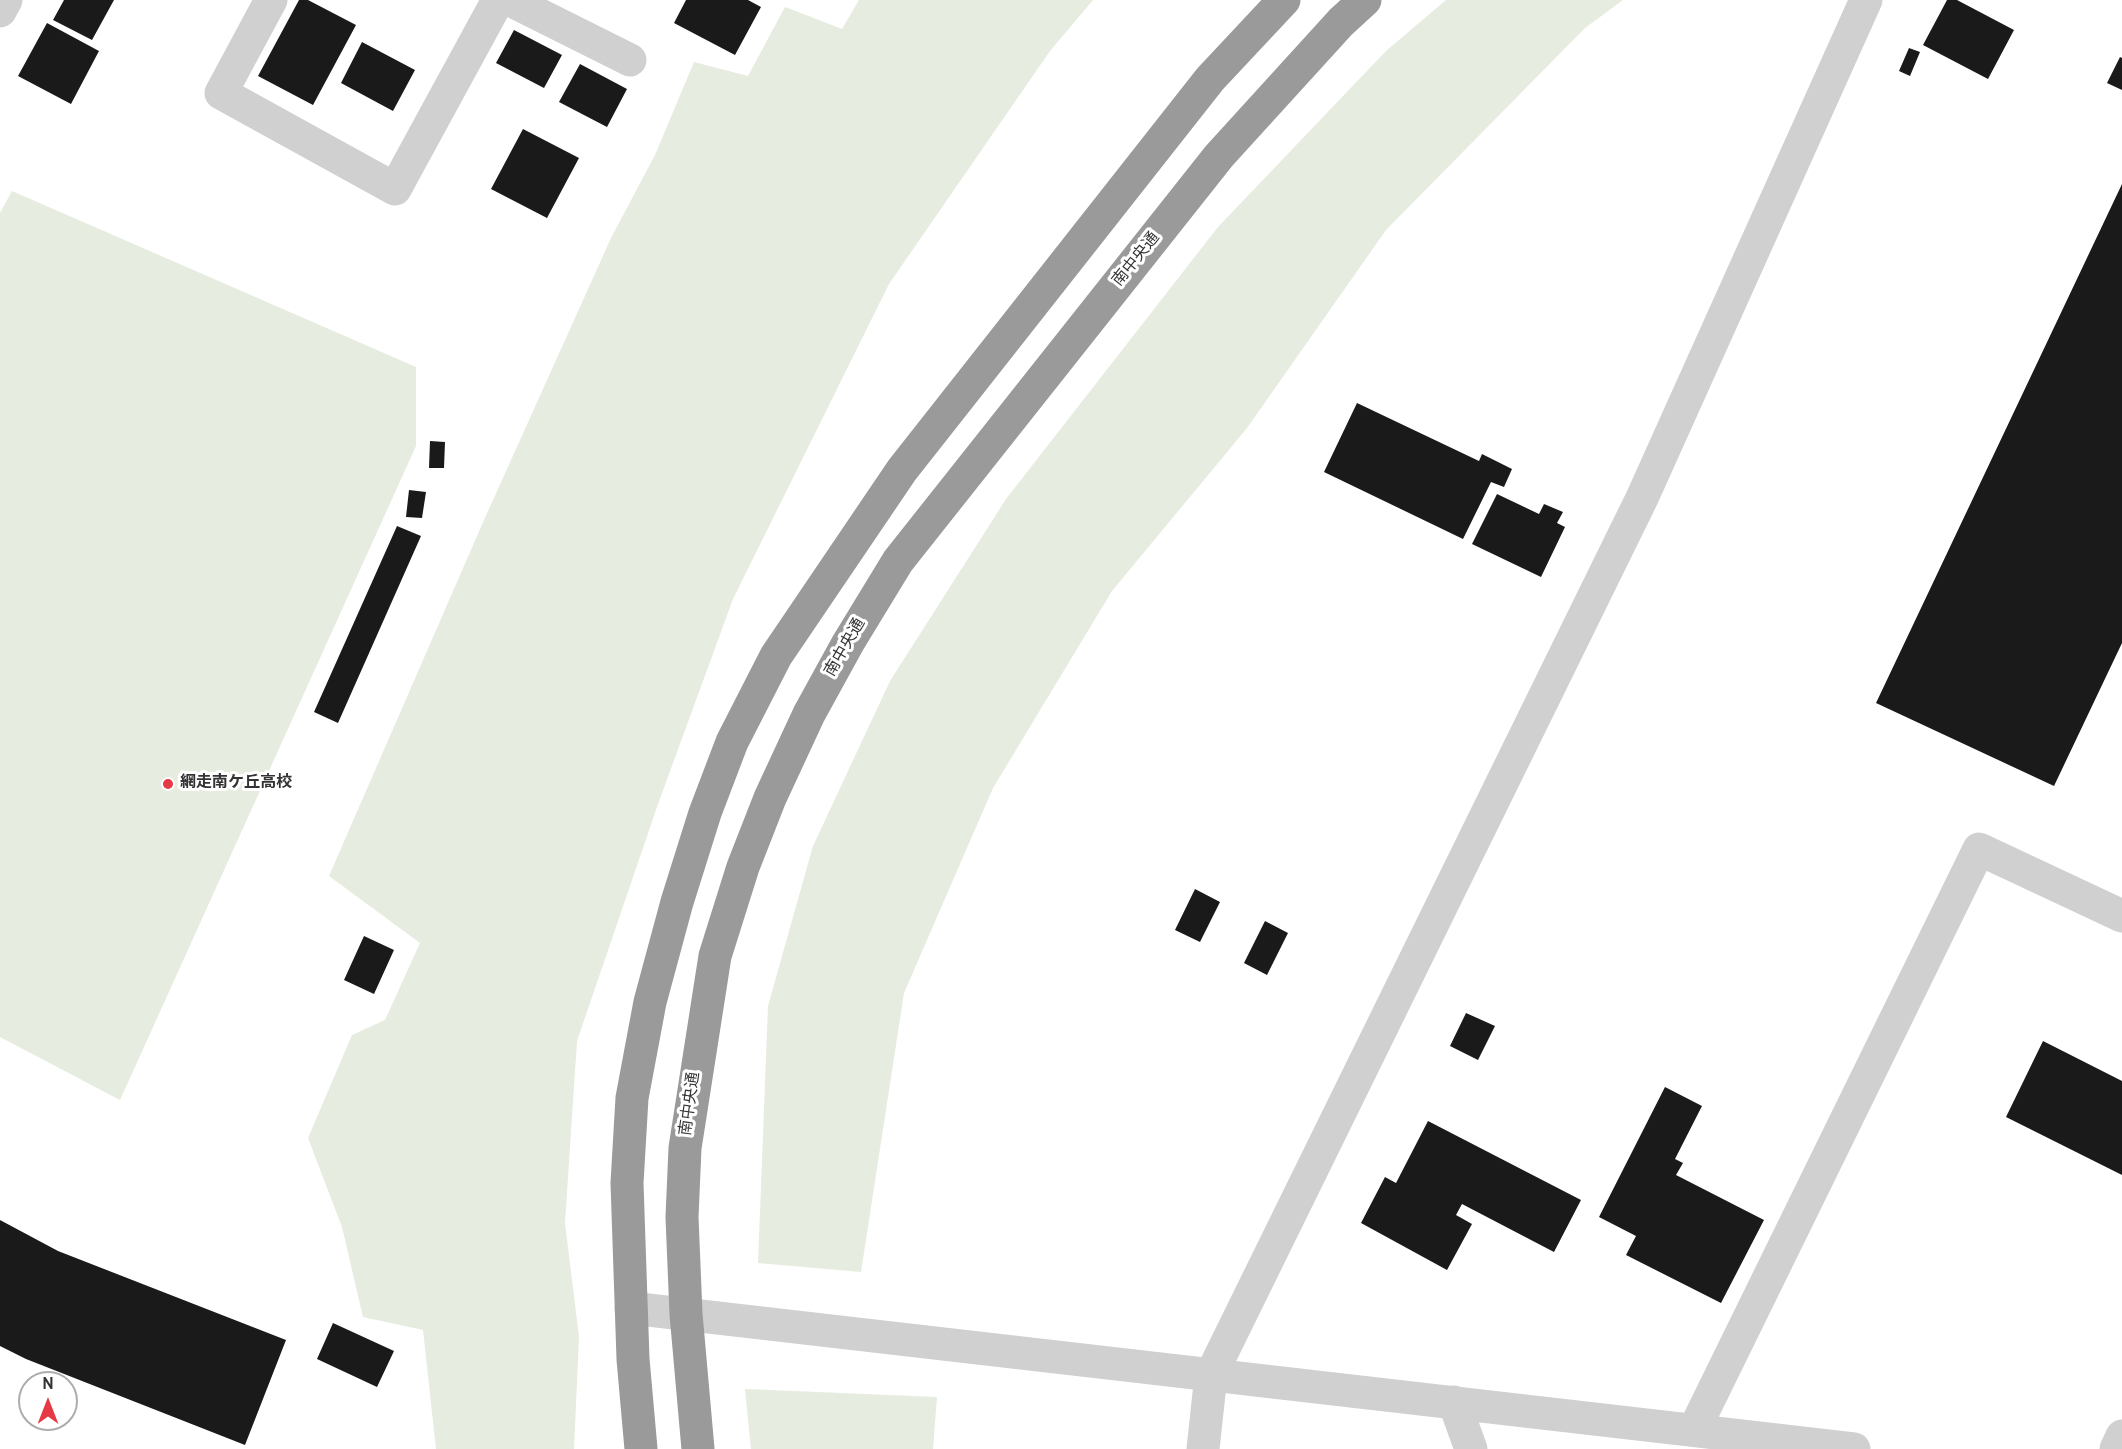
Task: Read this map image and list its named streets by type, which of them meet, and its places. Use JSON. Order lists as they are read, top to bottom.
{
  "streets": {
    "highway": ["南中央通"]
  },
  "places": ["網走南ケ丘高校"],
  "north": "top"
}
